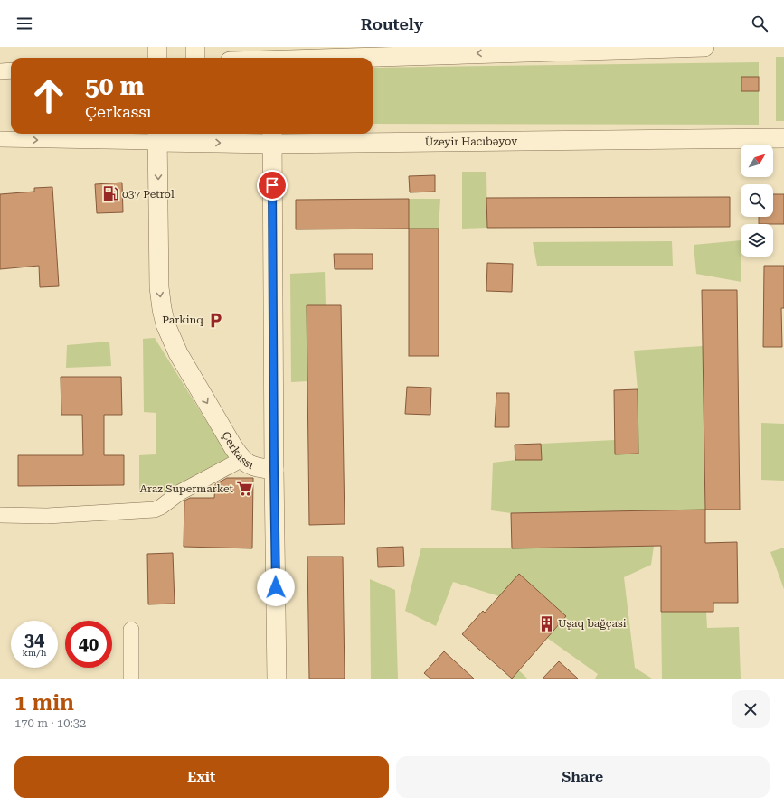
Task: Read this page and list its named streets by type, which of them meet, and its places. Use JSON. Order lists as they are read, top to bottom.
{
  "streets": {
    "street": ["Üzeyir Hacıbəyov", "Çerkassı"]
  },
  "crossings": [
    ["Üzeyir Hacıbəyov", "Çerkassı"]
  ],
  "places": {
    "fuel station": ["037 Petrol"],
    "parking": ["Parkinq"],
    "supermarket": ["Araz Supermarket"],
    "building": ["Uşaq bağçasi"]
  },
  "north": "top right",
  "page": {
    "header": "Routely",
    "turn": ["50 m", "Çerkassı"],
    "speed": "34 km/h",
    "limit": "40",
    "heading": ["1 min", "170 m · 10:32"],
    "buttons": ["Exit", "Share"]
  }
}
